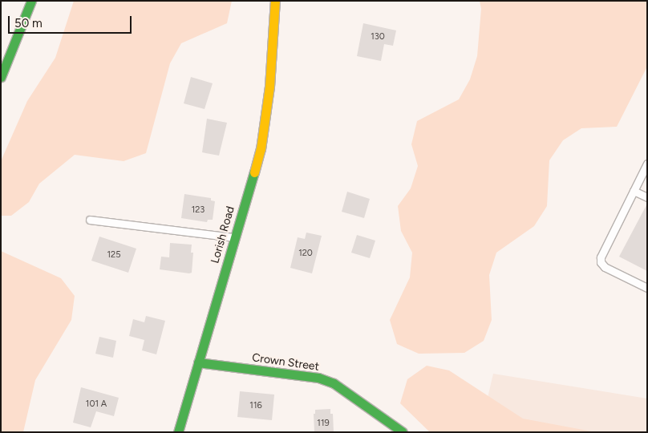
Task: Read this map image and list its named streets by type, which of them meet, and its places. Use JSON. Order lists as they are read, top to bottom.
{
  "streets": {
    "main road": ["Lorish Road", "Crown Street"]
  },
  "crossings": [
    ["Lorish Road", "Crown Street"]
  ],
  "house_numbers": [
    "130",
    "123",
    "120",
    "125",
    "101 A",
    "116",
    "119"
  ],
  "scale_bar": "50 m"
}
